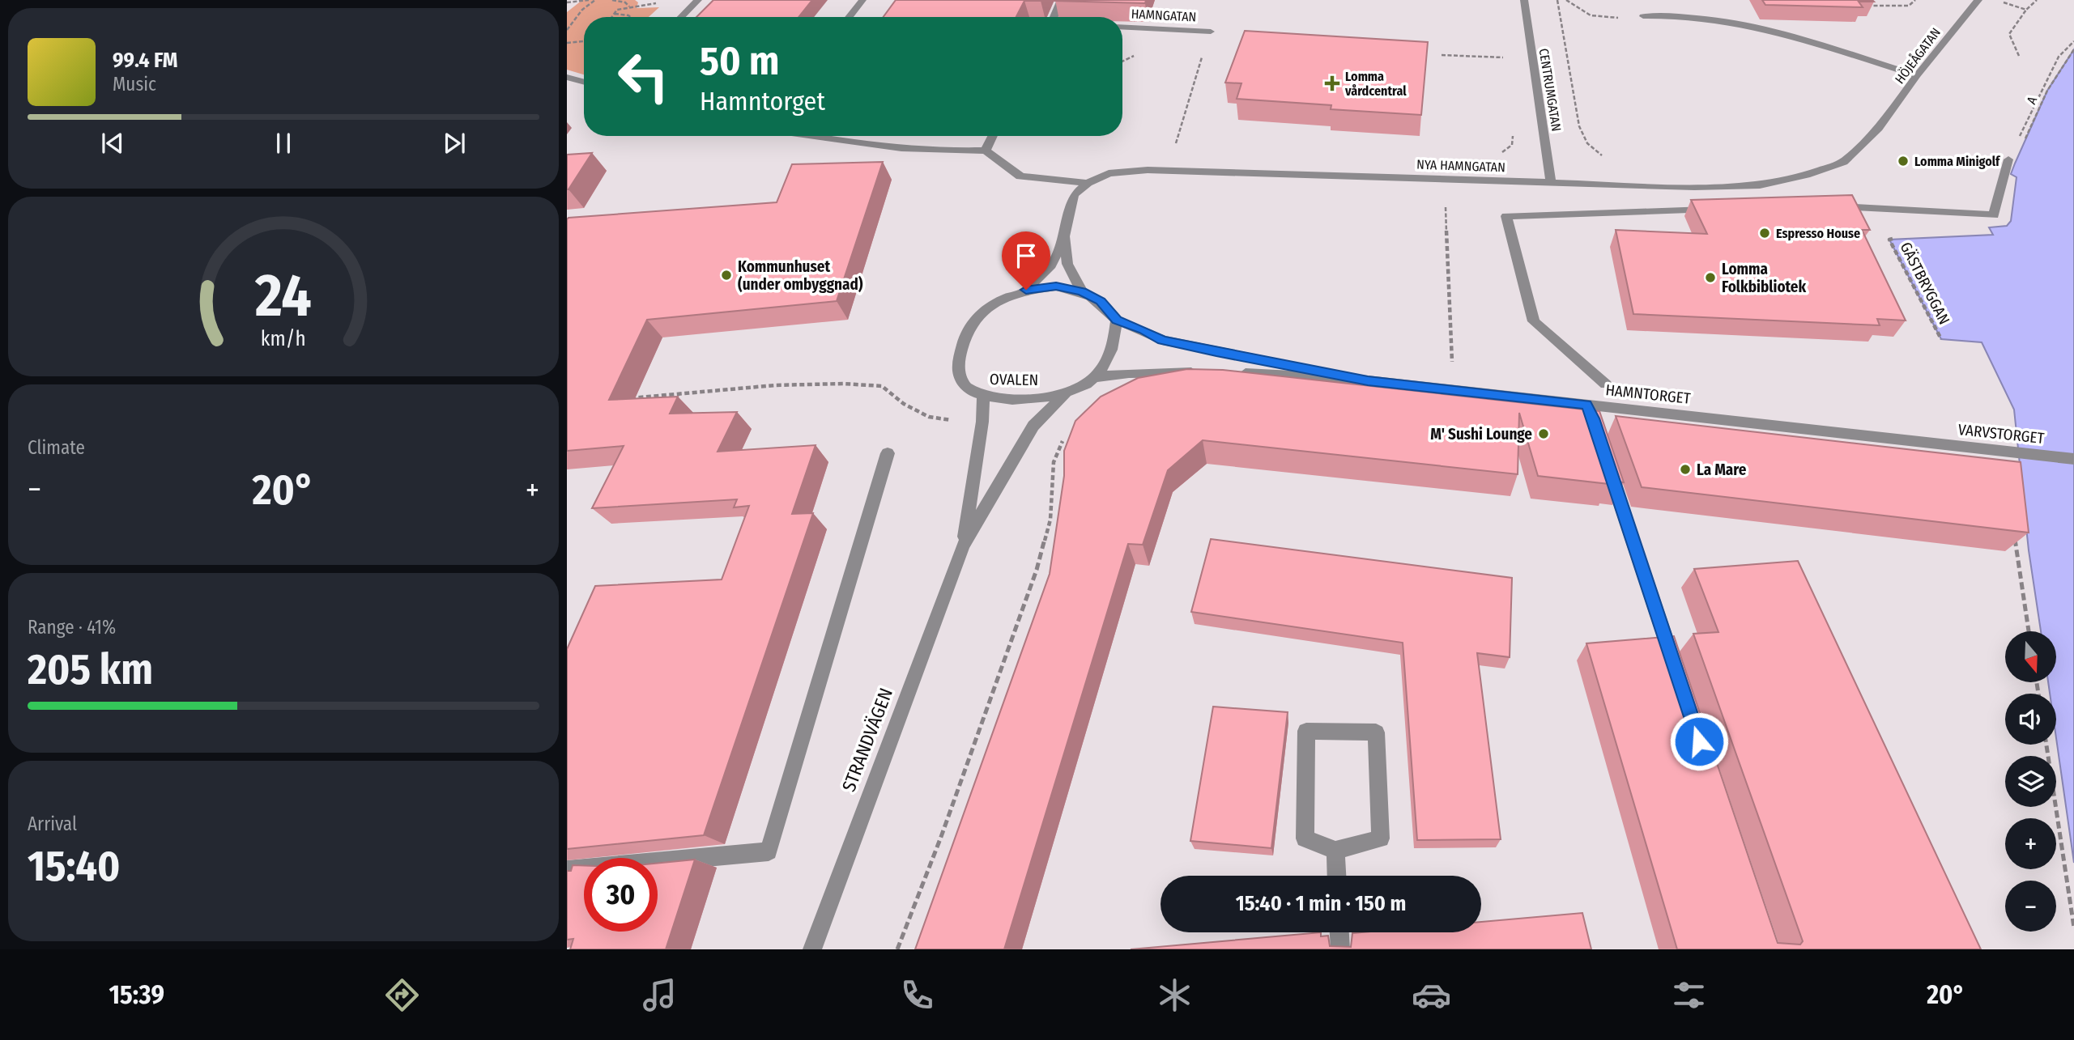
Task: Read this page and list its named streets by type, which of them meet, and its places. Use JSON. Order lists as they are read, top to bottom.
{
  "streets": {
    "street": [
      "HAMNGATAN",
      "HÖJEÅGATAN",
      "CENTRUMGATAN",
      "NYA HAMNGATAN",
      "OVALEN",
      "HAMNTORGET",
      "VARVSTORGET",
      "STRANDVÄGEN"
    ],
    "path": ["A", "GÄSTBRYGGAN"]
  },
  "crossings": [
    ["HÖJEÅGATAN", "NYA HAMNGATAN"],
    ["CENTRUMGATAN", "NYA HAMNGATAN"],
    ["OVALEN", "HAMNTORGET"],
    ["OVALEN", "STRANDVÄGEN"],
    ["HAMNTORGET", "VARVSTORGET"],
    ["HAMNTORGET", "STRANDVÄGEN"]
  ],
  "places": {
    "health": ["Lomma vårdcentral"],
    "other": [
      "Lomma Minigolf",
      "Espresso House",
      "Kommunhuset (under ombyggnad)",
      "Lomma Folkbibliotek",
      "M' Sushi Lounge",
      "La Mare"
    ]
  },
  "north": "bottom",
  "page": {
    "turn": ["50 m", "Hamntorget"],
    "song": ["99.4 FM", "Music"],
    "tile": [
      "Climate",
      ["Range · 41%", "205 km"],
      ["Arrival", "15:40"]
    ],
    "heat": ["−", "20°", "+"],
    "map_buttons": ["+", "−"],
    "limit": "30",
    "trip": "15:40 · 1 min · 150 m",
    "tabs": ["15:39", "20°"],
    "gauge": ["24", "km/h"]
  }
}
